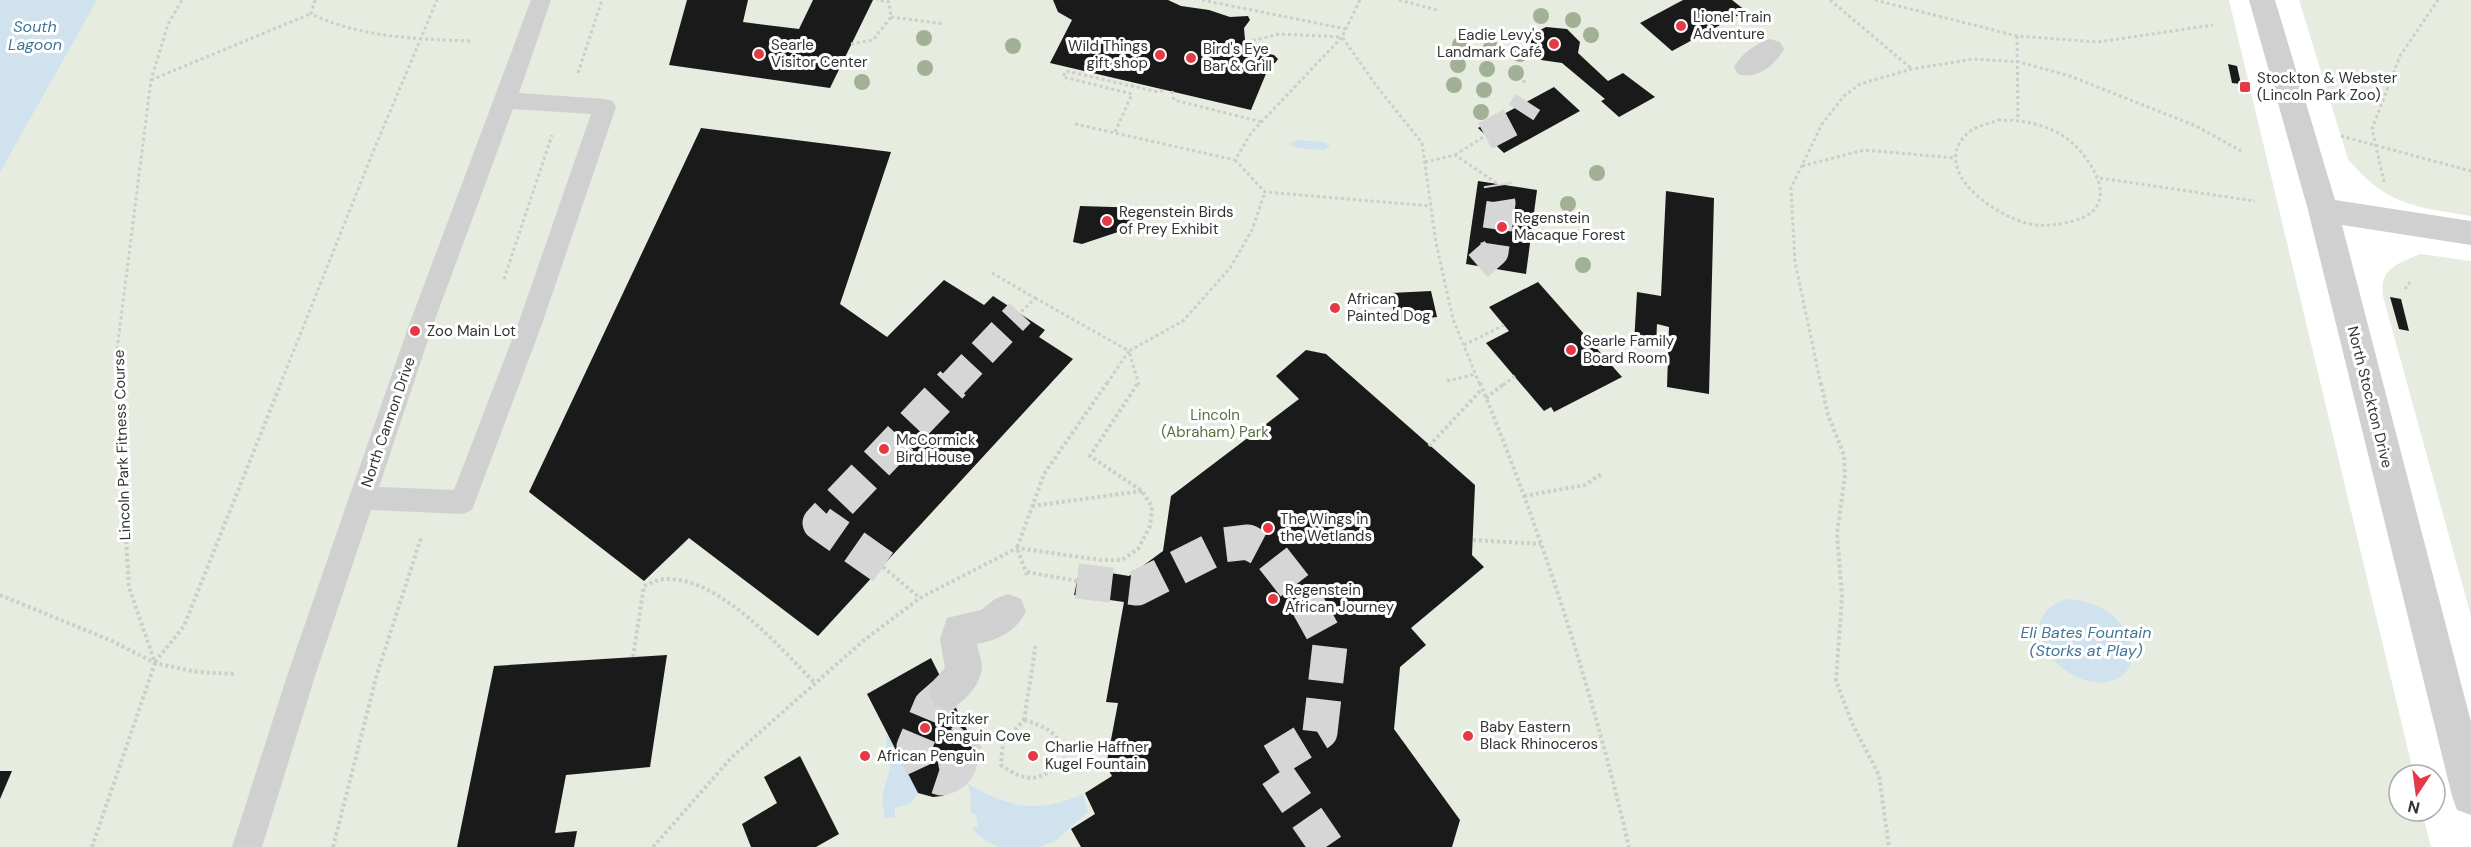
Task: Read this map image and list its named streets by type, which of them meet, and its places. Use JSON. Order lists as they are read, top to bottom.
{
  "streets": {
    "street": ["North Stockton Drive"],
    "lane": ["North Cannon Drive"],
    "path": ["Lincoln Park Fitness Course"]
  },
  "water": ["South Lagoon", "Eli Bates Fountain (Storks at Play)"],
  "parks": ["Lincoln (Abraham) Park"],
  "places": {
    "other": [
      "Lionel Train Adventure",
      "Eadie Levy's Landmark Café",
      "Searle Visitor Center",
      "Wild Things gift shop",
      "Bird's Eye Bar & Grill",
      "Regenstein Birds of Prey Exhibit",
      "Regenstein Macaque Forest",
      "African Painted Dog",
      "Zoo Main Lot",
      "Searle Family Board Room",
      "McCormick Bird House",
      "The Wings in the Wetlands",
      "Regenstein African Journey",
      "Pritzker Penguin Cove",
      "Baby Eastern Black Rhinoceros",
      "African Penguin",
      "Charlie Haffner Kugel Fountain"
    ],
    "transit": ["Stockton & Webster (Lincoln Park Zoo)"]
  },
  "north": "bottom"
}
